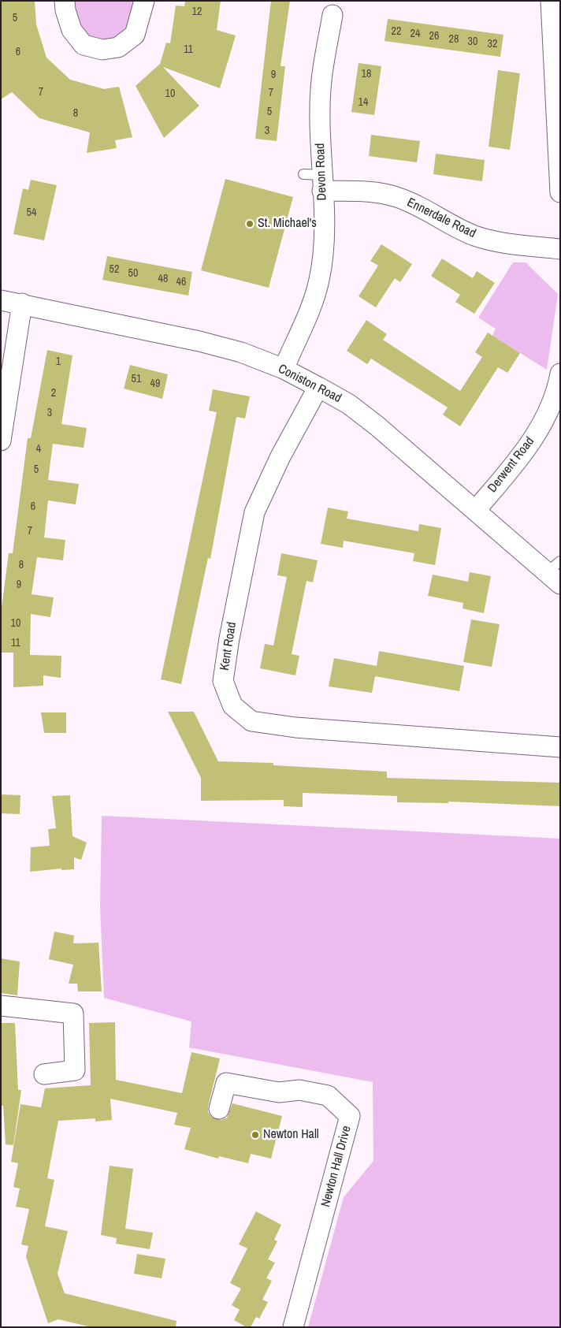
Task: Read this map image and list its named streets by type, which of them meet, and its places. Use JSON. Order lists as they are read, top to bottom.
{
  "streets": {
    "street": [
      "Devon Road",
      "Ennerdale Road",
      "Coniston Road",
      "Derwent Road",
      "Kent Road",
      "Newton Hall Drive"
    ]
  },
  "crossings": [
    ["Devon Road", "Ennerdale Road"],
    ["Devon Road", "Coniston Road"],
    ["Coniston Road", "Derwent Road"],
    ["Coniston Road", "Kent Road"]
  ],
  "places": ["St. Michael's", "Newton Hall"],
  "house_numbers": [
    "12",
    "5",
    "22",
    "24",
    "26",
    "28",
    "30",
    "32",
    "11",
    "6",
    "18",
    "9",
    "7",
    "7",
    "10",
    "14",
    "5",
    "8",
    "3",
    "54",
    "52",
    "50",
    "48",
    "46",
    "1",
    "51",
    "49",
    "2",
    "3",
    "4",
    "5",
    "6",
    "7",
    "8",
    "9",
    "10",
    "11"
  ]
}
